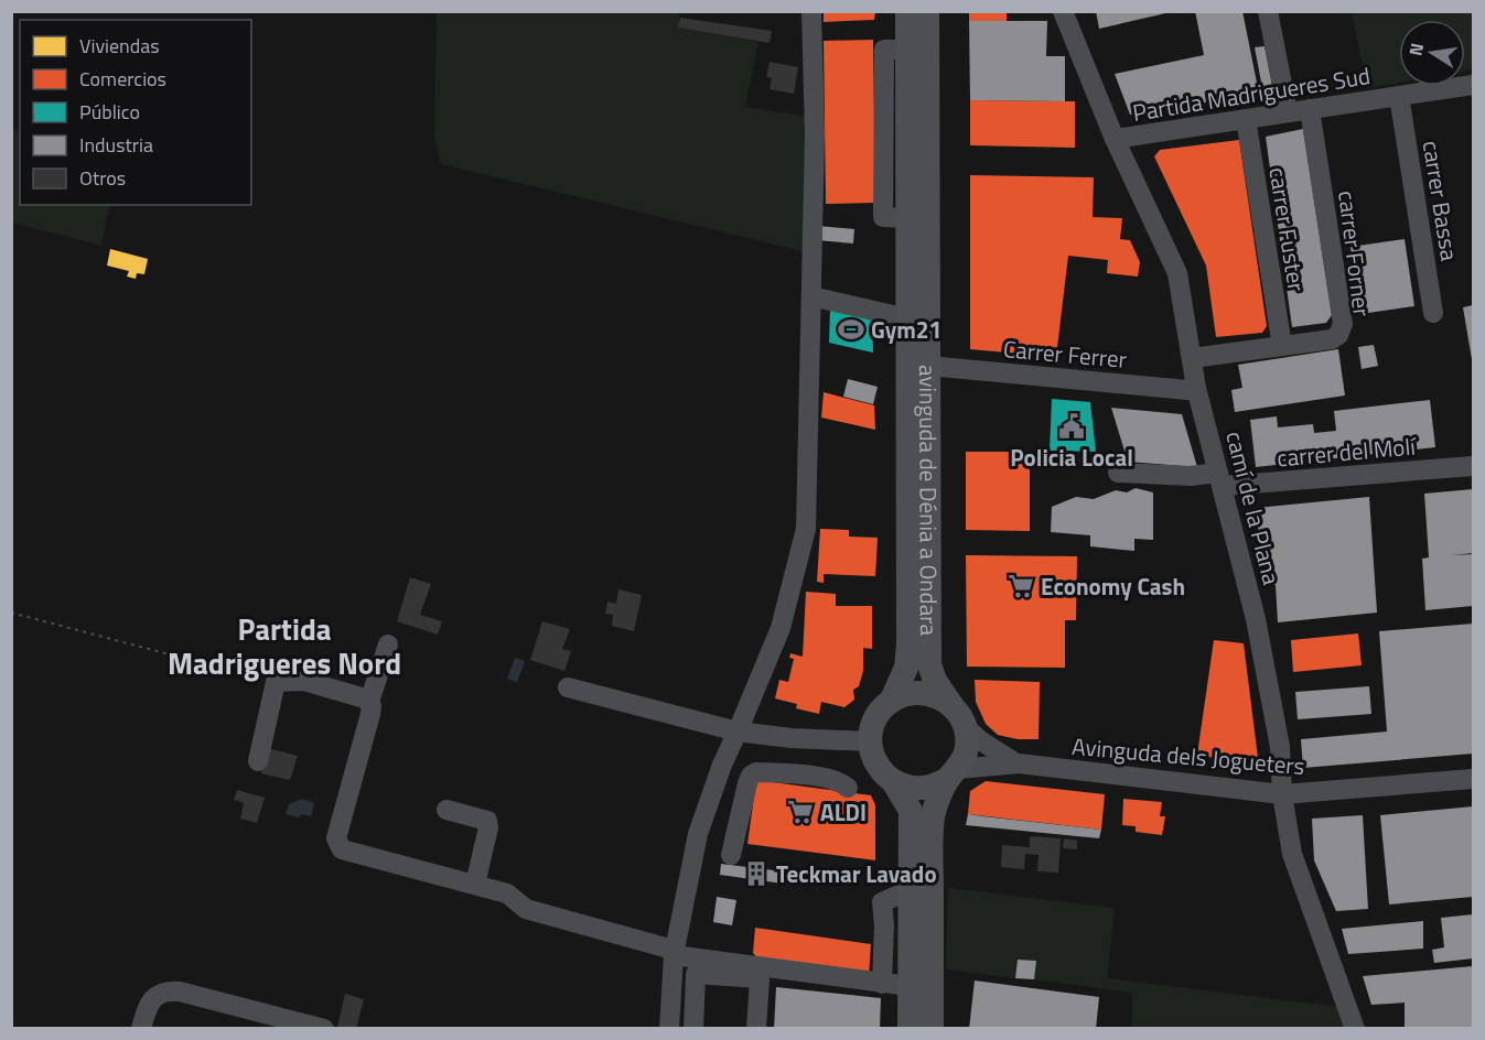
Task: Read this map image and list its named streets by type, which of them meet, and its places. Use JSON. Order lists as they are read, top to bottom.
{
  "streets": {
    "main road": ["avinguda de Dénia a Ondara"],
    "street": [
      "Partida Madrigueres Sud",
      "carrer Bassa",
      "carrer Fuster",
      "carrer Forner",
      "Carrer Ferrer",
      "carrer del Molí",
      "camí de la Plana",
      "Avinguda dels Jogueters"
    ]
  },
  "crossings": [
    ["Partida Madrigueres Sud", "carrer Bassa"],
    ["Partida Madrigueres Sud", "carrer Fuster"],
    ["Partida Madrigueres Sud", "carrer Forner"],
    ["Partida Madrigueres Sud", "camí de la Plana"],
    ["carrer Fuster", "carrer Forner"],
    ["carrer Forner", "camí de la Plana"],
    ["Carrer Ferrer", "avinguda de Dénia a Ondara"],
    ["Carrer Ferrer", "camí de la Plana"],
    ["carrer del Molí", "camí de la Plana"],
    ["avinguda de Dénia a Ondara", "Avinguda dels Jogueters"],
    ["camí de la Plana", "Avinguda dels Jogueters"]
  ],
  "districts": ["Partida Madrigueres Nord"],
  "places": {
    "sports": ["Gym21"],
    "public building": ["Policia Local"],
    "supermarket": ["Economy Cash", "ALDI"],
    "building": ["Teckmar Lavado"]
  },
  "legend": [
    "Viviendas",
    "Comercios",
    "Público",
    "Industria",
    "Otros"
  ],
  "north": "left"
}
